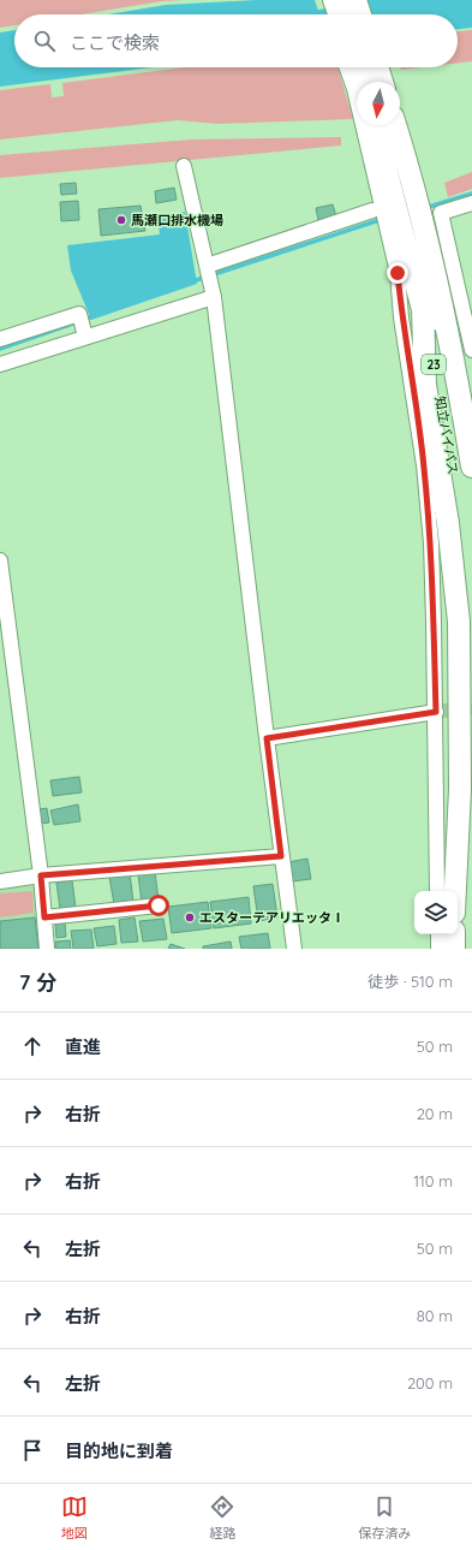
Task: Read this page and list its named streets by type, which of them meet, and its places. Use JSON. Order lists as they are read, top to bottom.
{
  "streets": {
    "highway": ["23", "知立バイパス"]
  },
  "places": ["馬瀬口排水機場", "エスターテアリエッタⅠ"],
  "north": "bottom",
  "page": {
    "search": "ここで検索",
    "heading": ["7 分", "徒歩 · 510 m"],
    "list": [
      ["直進", "50 m"],
      ["右折", "20 m"],
      ["右折", "110 m"],
      ["左折", "50 m"],
      ["右折", "80 m"],
      ["左折", "200 m"],
      "目的地に到着"
    ],
    "nav": ["地図", "経路", "保存済み"]
  }
}
